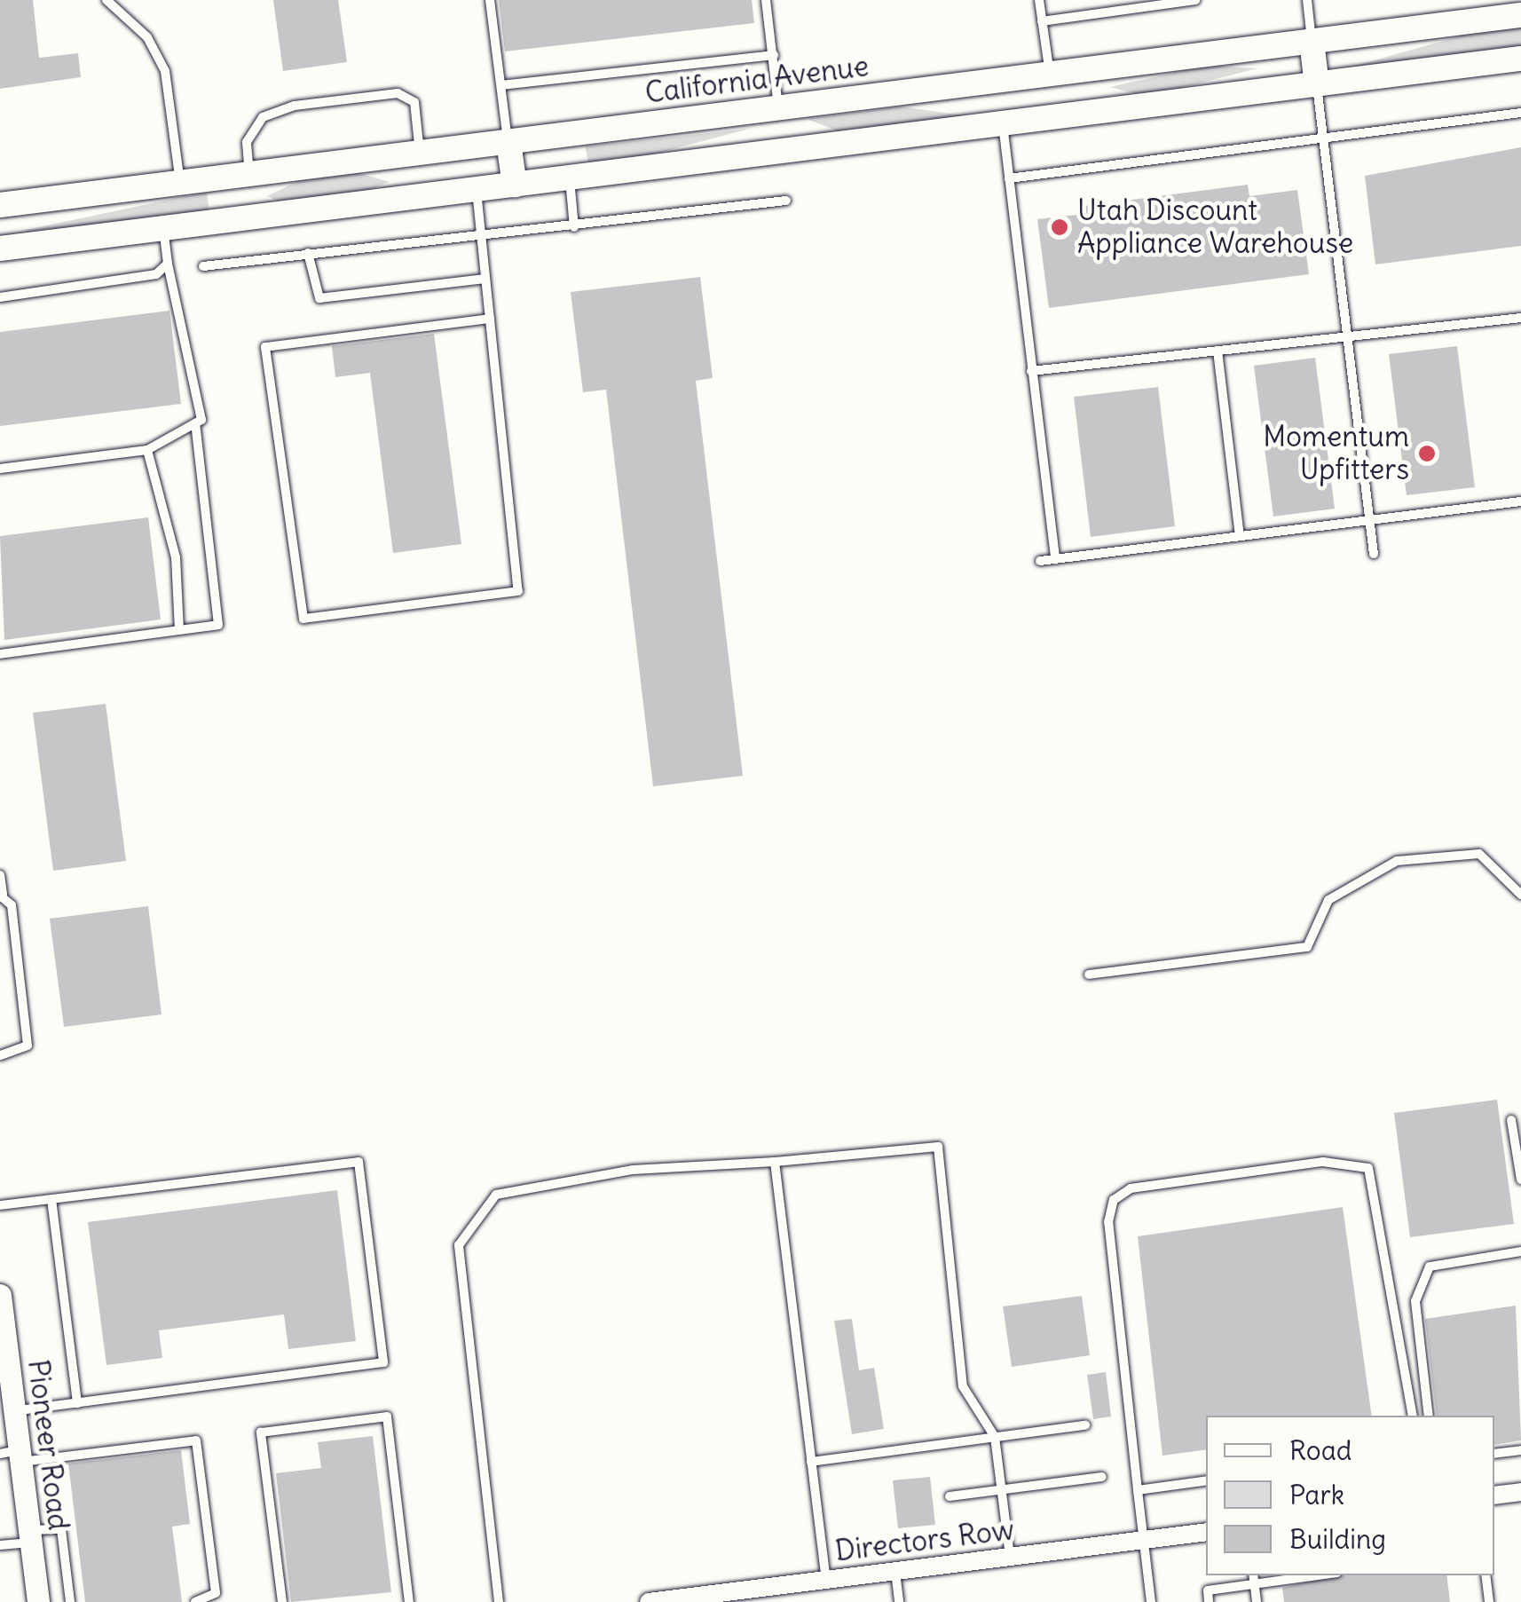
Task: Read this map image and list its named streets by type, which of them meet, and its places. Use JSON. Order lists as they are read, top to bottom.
{
  "streets": {
    "main road": ["California Avenue"],
    "street": ["Pioneer Road", "Directors Row"]
  },
  "places": ["Utah Discount Appliance Warehouse", "Momentum Upfitters"],
  "legend": ["Road", "Park", "Building"]
}
